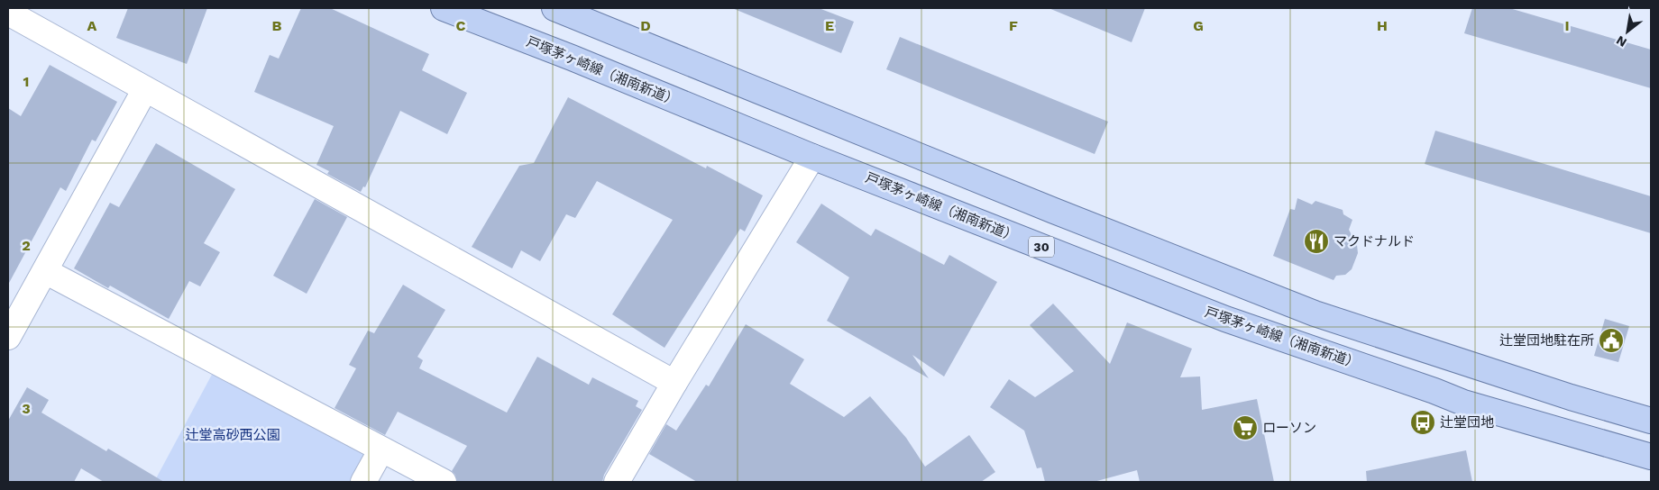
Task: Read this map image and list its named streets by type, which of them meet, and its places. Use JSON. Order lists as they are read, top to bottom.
{
  "streets": {
    "main road": ["戸塚茅ヶ崎線（湘南新道）", "30"]
  },
  "parks": ["辻堂高砂西公園"],
  "places": {
    "restaurant": ["マクドナルド"],
    "public building": ["辻堂団地駐在所"],
    "bus stop": ["辻堂団地"],
    "supermarket": ["ローソン"]
  },
  "north": "bottom left",
  "grid": {
    "columns": [
      "A",
      "B",
      "C",
      "D",
      "E",
      "F",
      "G",
      "H",
      "I"
    ],
    "rows": ["1", "2", "3"]
  }
}
